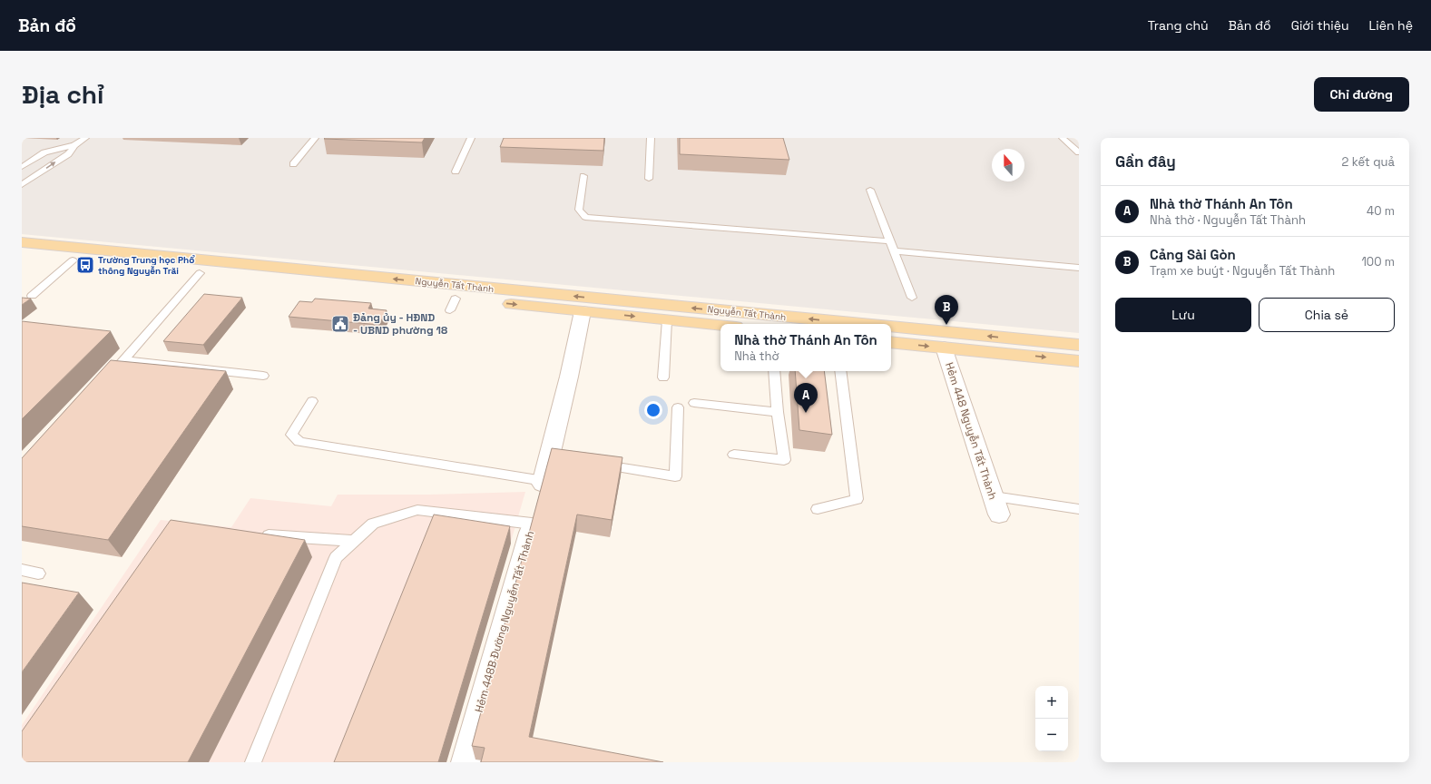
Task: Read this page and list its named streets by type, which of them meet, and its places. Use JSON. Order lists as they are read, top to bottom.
{
  "streets": {
    "main road": ["Nguyễn Tất Thành"],
    "street": ["Hẻm 448 Nguyễn Tất Thành", "Hẻm 448B Đường Nguyễn Tất Thành"]
  },
  "crossings": [
    ["Nguyễn Tất Thành", "Hẻm 448B Đường Nguyễn Tất Thành"]
  ],
  "places": {
    "bus stop": ["Trường Trung học Phổ thông Nguyễn Trãi"],
    "public building": ["Đảng ủy - HĐND - UBND phường 18"]
  },
  "north": "top",
  "page": {
    "header": "Bản đồ",
    "nav": [
      "Trang chủ",
      "Bản đồ",
      "Giới thiệu",
      "Liên hệ"
    ],
    "buttons": [
      "Chỉ đường",
      ["Lưu", "Chia sẻ"]
    ],
    "title": "Địa chỉ",
    "heading": ["Gần đây", "2 kết quả"],
    "list": [
      {
        "mark": "A",
        "name": "Nhà thờ Thánh An Tôn",
        "note": "Nhà thờ · Nguyễn Tất Thành",
        "value": "40 m"
      },
      {
        "mark": "B",
        "name": "Cảng Sài Gòn",
        "note": "Trạm xe buýt · Nguyễn Tất Thành",
        "value": "100 m"
      }
    ],
    "pins": ["B", "A"],
    "popup": ["Nhà thờ Thánh An Tôn", "Nhà thờ"],
    "map_buttons": ["+", "−"]
  }
}
